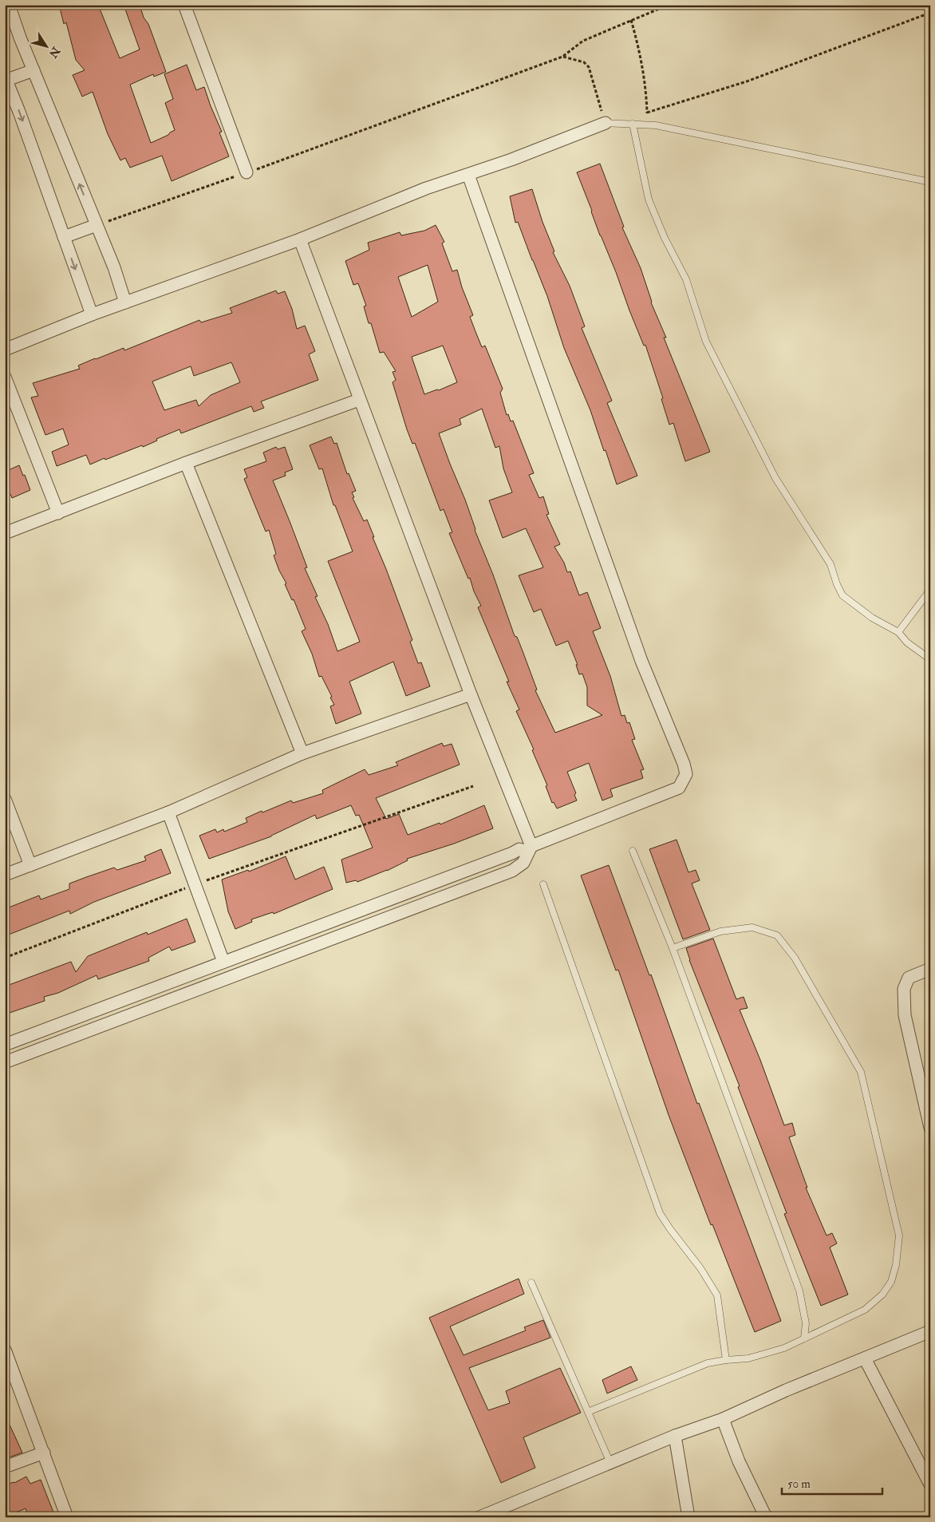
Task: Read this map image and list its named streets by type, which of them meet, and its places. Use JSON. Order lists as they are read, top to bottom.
{
  "scale_bar": "50 m",
  "north": "bottom right"
}
